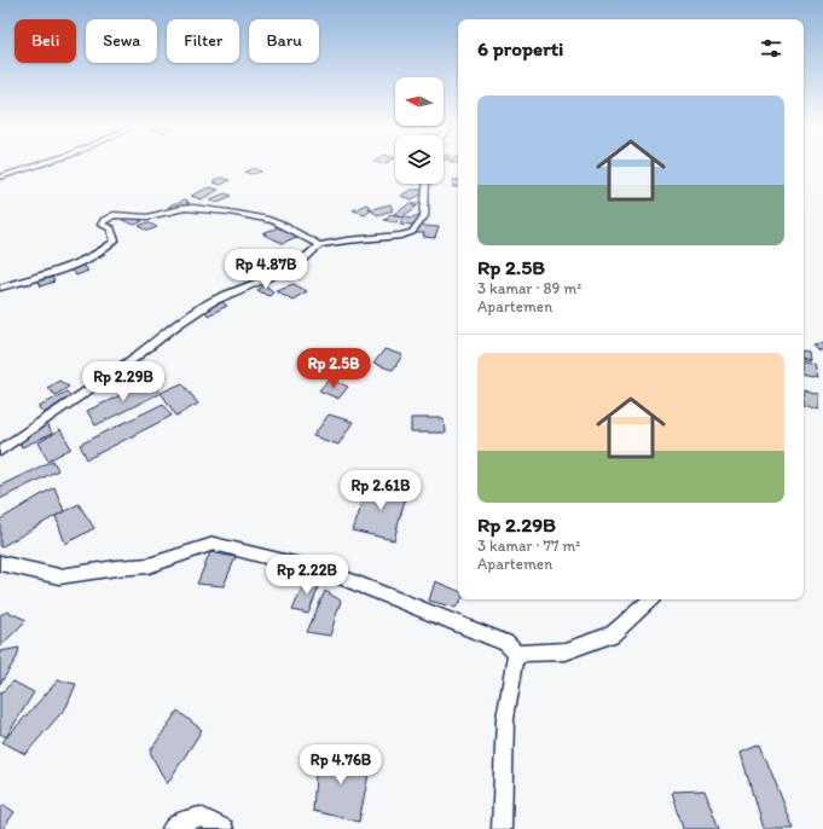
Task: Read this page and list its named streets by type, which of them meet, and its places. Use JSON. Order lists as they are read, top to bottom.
{
  "north": "left",
  "page": {
    "chip": [
      "Beli",
      "Sewa",
      "Filter",
      "Baru"
    ],
    "heading": "6 properti",
    "list": [
      {
        "name": "Rp 2.5B",
        "note": "3 kamar · 89 m² · Apartemen"
      },
      {
        "name": "Rp 2.29B",
        "note": "3 kamar · 77 m² · Apartemen"
      }
    ],
    "price": [
      "Rp 4.87B",
      "Rp 2.5B",
      "Rp 2.29B",
      "Rp 2.61B",
      "Rp 2.22B",
      "Rp 4.76B"
    ]
  }
}
